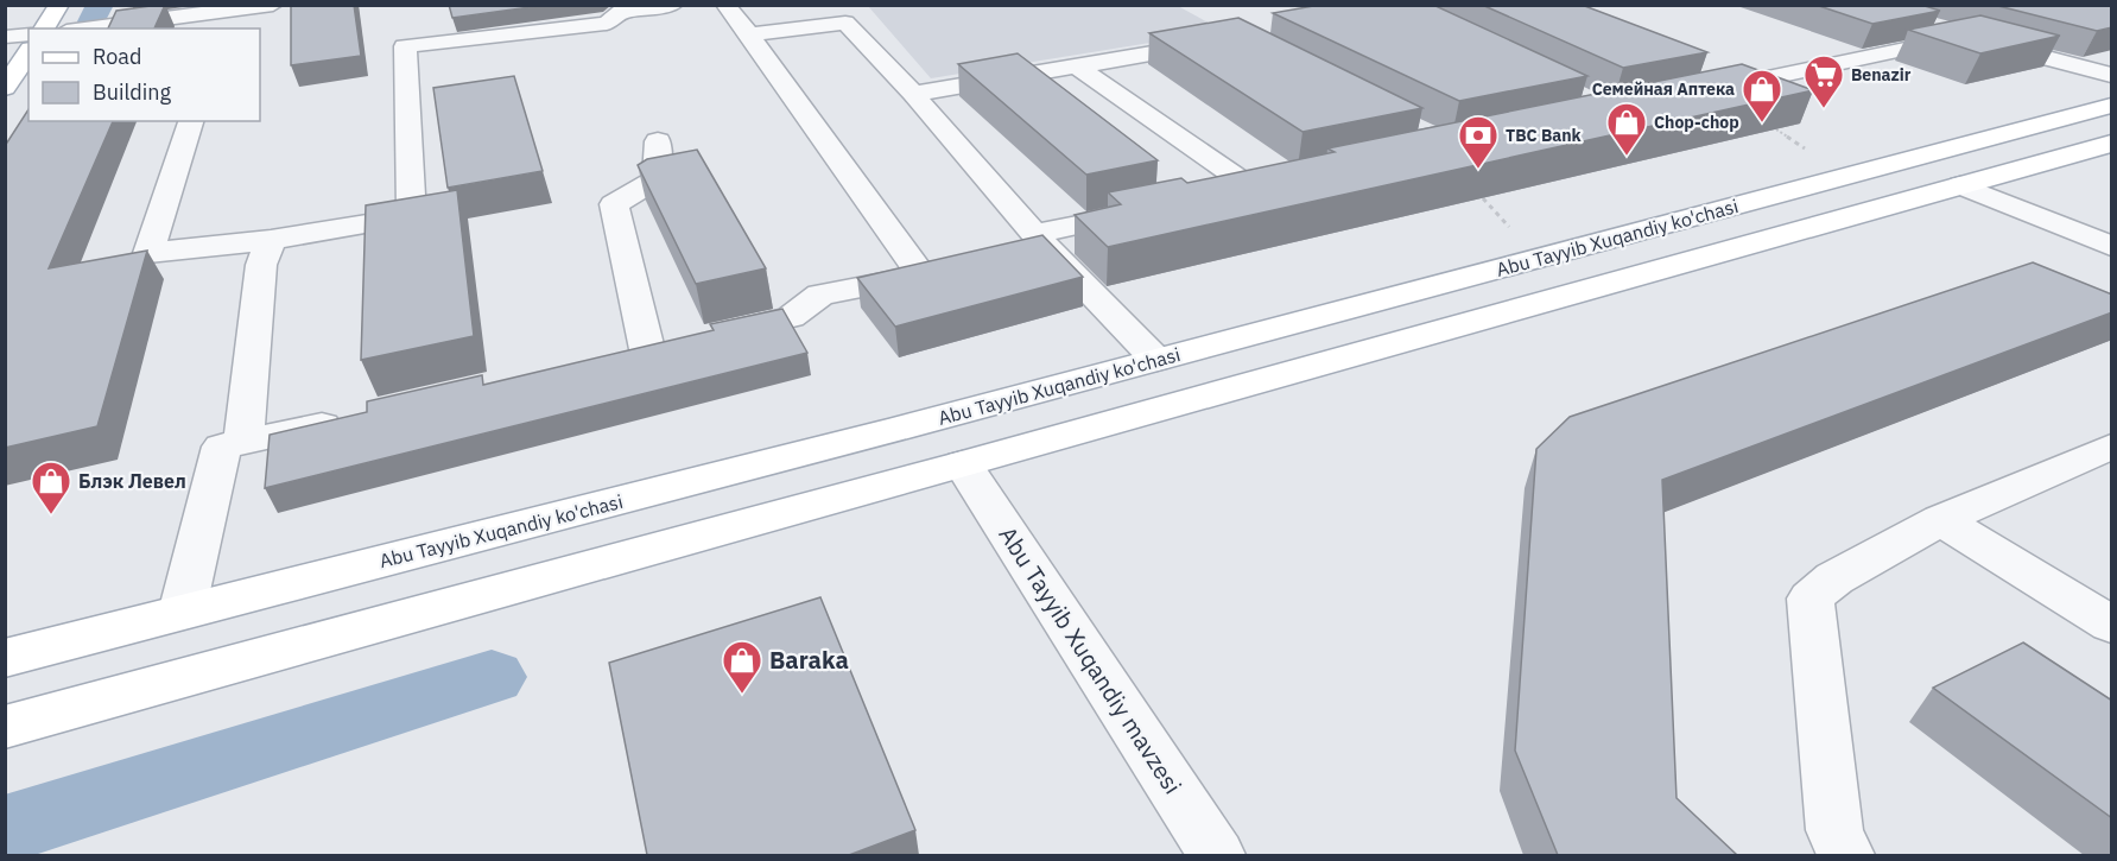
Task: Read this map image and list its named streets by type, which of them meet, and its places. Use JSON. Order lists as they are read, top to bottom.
{
  "streets": {
    "main road": ["Abu Tayyib Xuqandiy ko'chasi"],
    "street": ["Abu Tayyib Xuqandiy mavzesi"]
  },
  "places": {
    "supermarket": ["Benazir"],
    "shop": [
      "Семейная Аптека",
      "Chop-chop",
      "Блэк Левел",
      "Baraka"
    ],
    "bank": ["TBC Bank"]
  },
  "legend": ["Road", "Building"]
}
